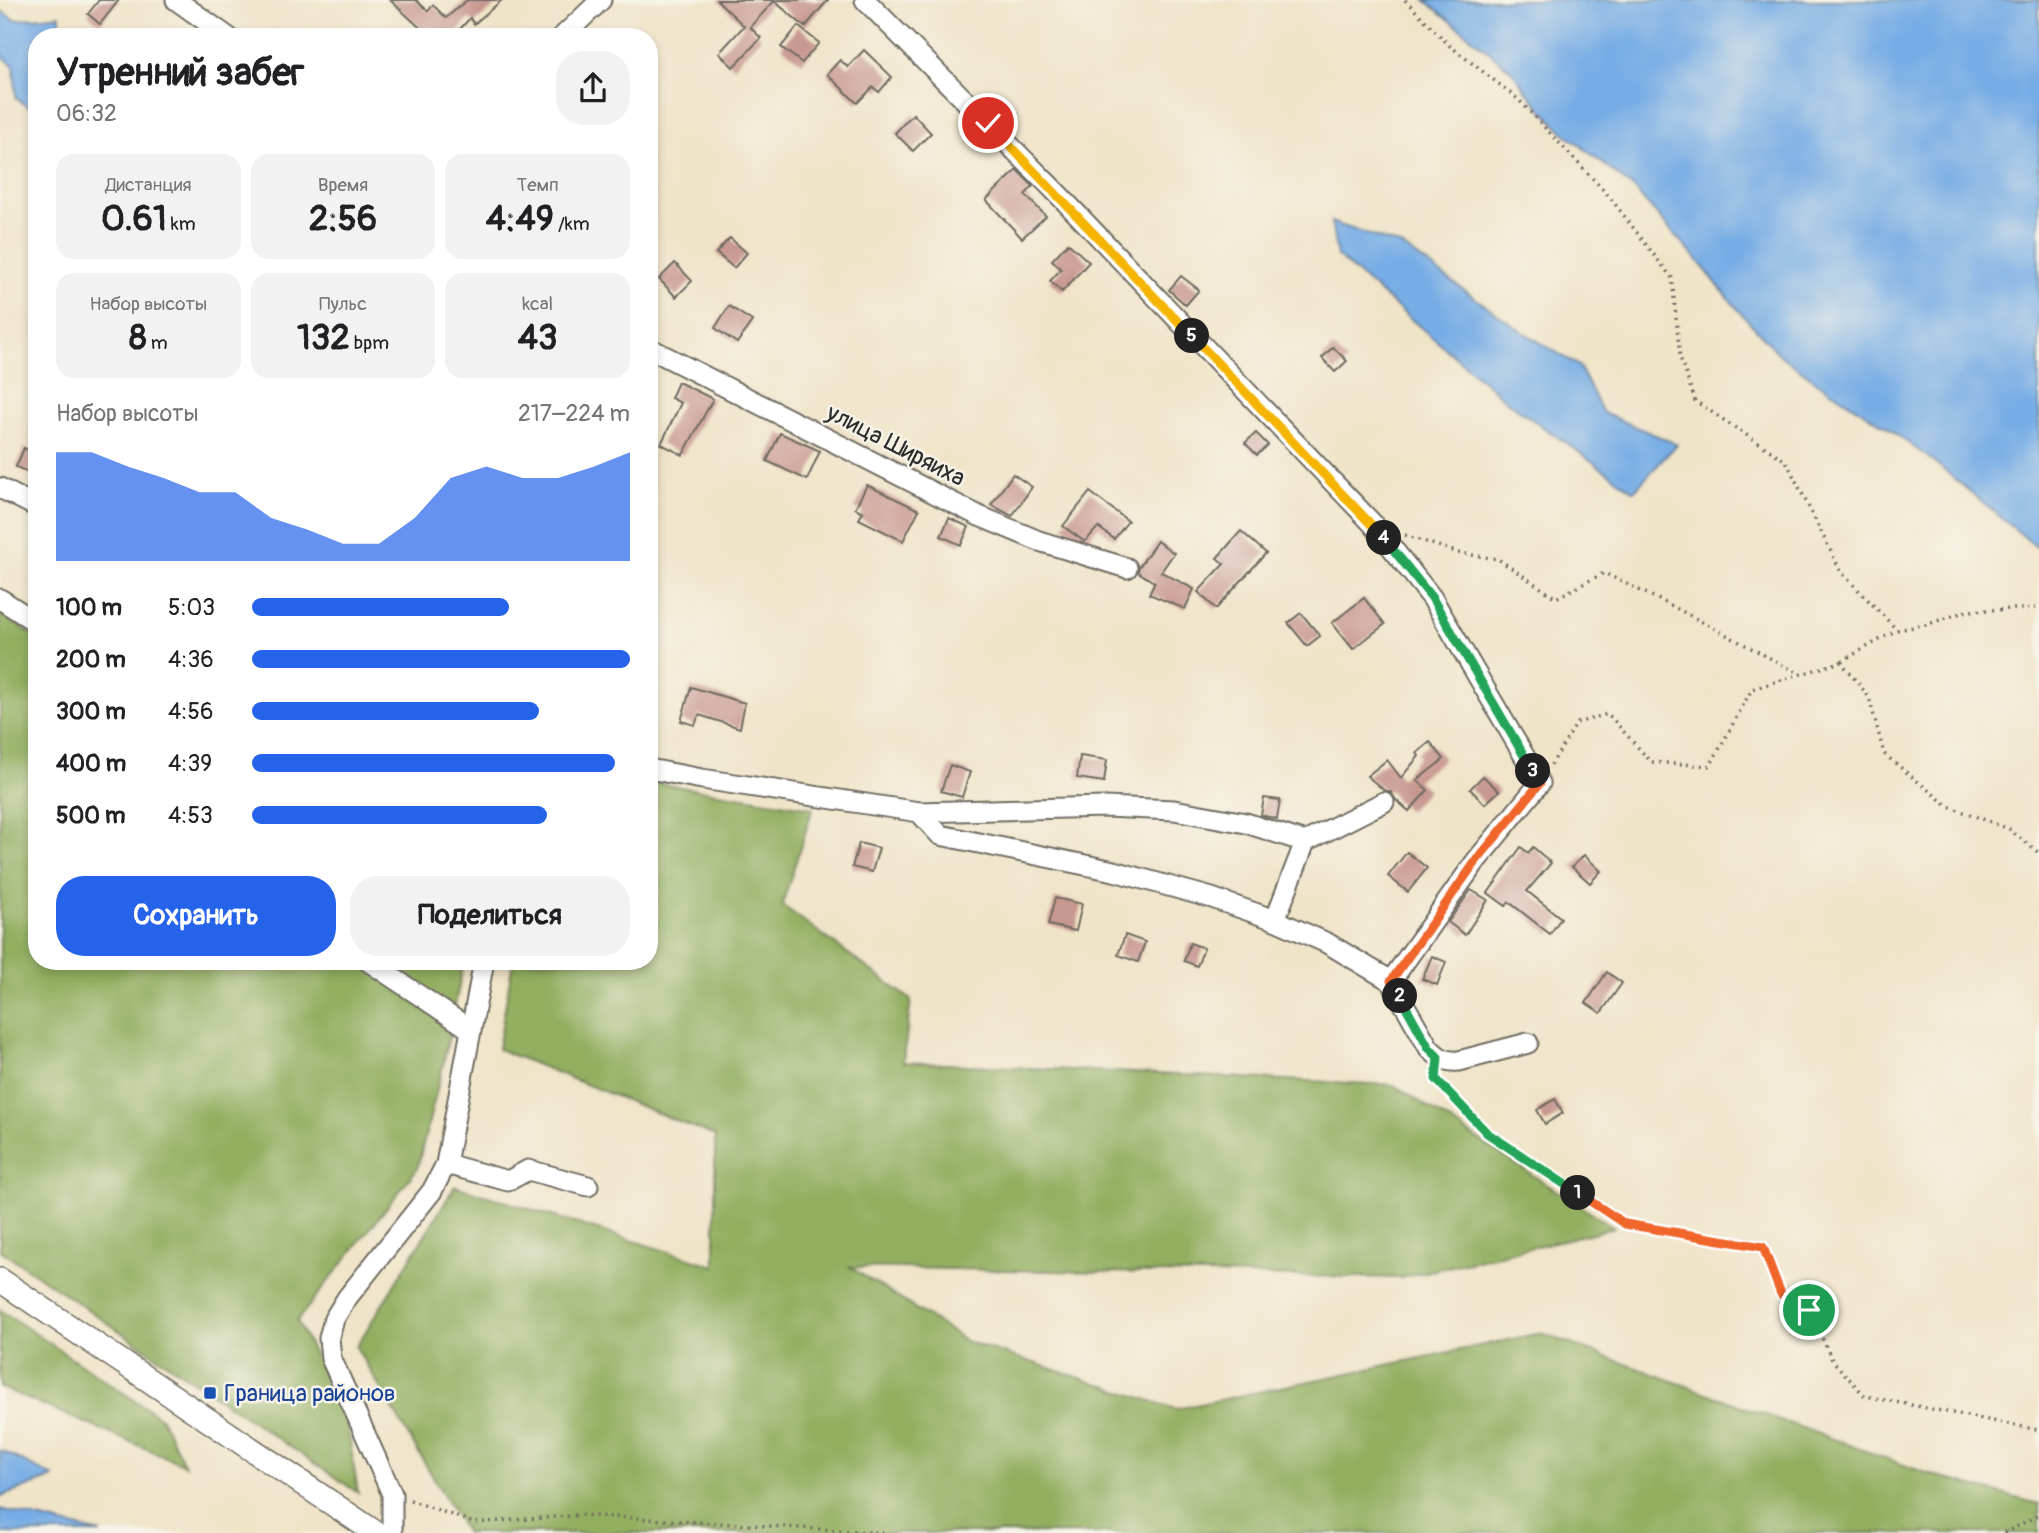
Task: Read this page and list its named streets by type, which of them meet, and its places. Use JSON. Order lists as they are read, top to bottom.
{
  "streets": {
    "street": ["улица Ширяиха"]
  },
  "places": {
    "transit": ["Граница районов"]
  },
  "page": {
    "heading": ["Утренний забег", "06:32"],
    "stats": [
      ["Дистанция", "0.61 km"],
      ["Время", "2:56"],
      ["Темп", "4:49 /km"],
      ["Набор высоты", "8 m"],
      ["Пульс", "132 bpm"],
      ["kcal", "43"]
    ],
    "pins": [
      "5",
      "4",
      "3",
      "2",
      "1"
    ],
    "chart": ["Набор высоты", "217–224 m"],
    "list": [
      {
        "name": "100 m",
        "note": "5:03"
      },
      {
        "name": "200 m",
        "note": "4:36"
      },
      {
        "name": "300 m",
        "note": "4:56"
      },
      {
        "name": "400 m",
        "note": "4:39"
      },
      {
        "name": "500 m",
        "note": "4:53"
      }
    ],
    "buttons": ["Сохранить", "Поделиться"]
  }
}
